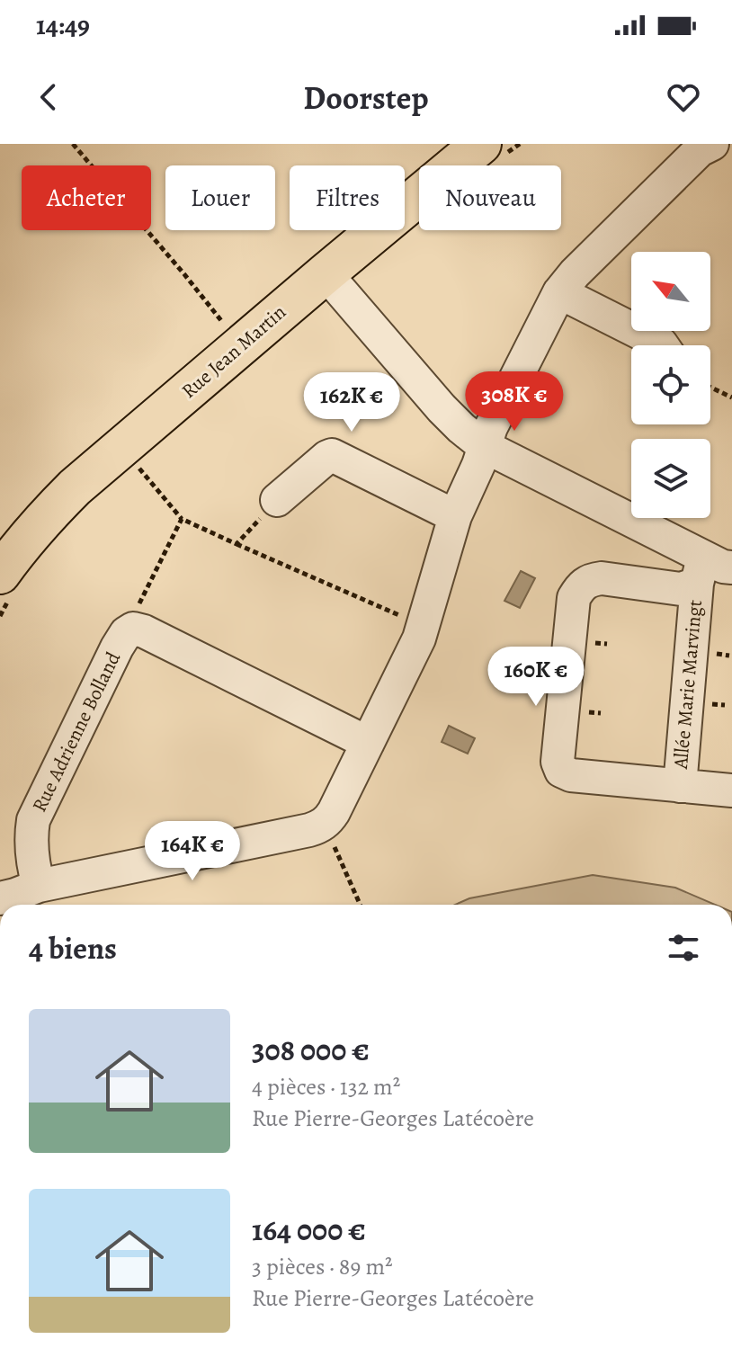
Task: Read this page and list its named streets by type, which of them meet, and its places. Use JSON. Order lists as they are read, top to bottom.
{
  "streets": {
    "main road": ["Rue Jean Martin"],
    "street": ["Allée Marie Marvingt", "Rue Adrienne Bolland"]
  },
  "north": "top left",
  "page": {
    "status": "14:49",
    "header": "Doorstep",
    "chip": [
      "Acheter",
      "Louer",
      "Filtres",
      "Nouveau"
    ],
    "price": [
      "308K €",
      "162K €",
      "160K €",
      "164K €"
    ],
    "heading": "4 biens",
    "list": [
      {
        "name": "308 000 €",
        "note": "4 pièces · 132 m² · Rue Pierre-Georges Latécoère"
      },
      {
        "name": "164 000 €",
        "note": "3 pièces · 89 m² · Rue Pierre-Georges Latécoère"
      }
    ]
  }
}
